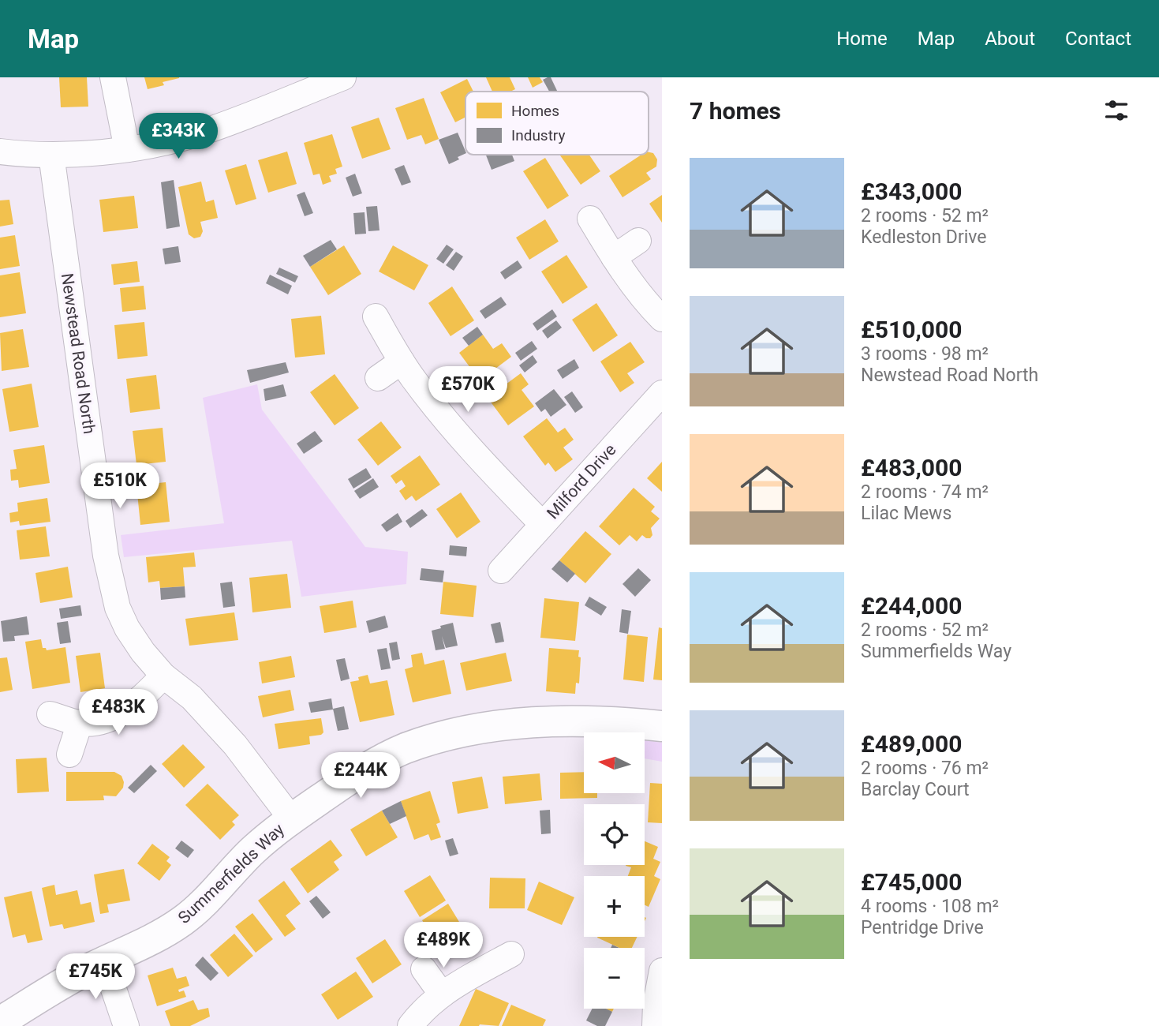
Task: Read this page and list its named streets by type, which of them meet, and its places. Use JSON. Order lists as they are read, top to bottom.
{
  "streets": {
    "street": ["Newstead Road North", "Milford Drive", "Summerfields Way"]
  },
  "crossings": [
    ["Newstead Road North", "Summerfields Way"]
  ],
  "legend": ["Homes", "Industry"],
  "north": "left",
  "page": {
    "header": "Map",
    "nav": [
      "Home",
      "Map",
      "About",
      "Contact"
    ],
    "heading": "7 homes",
    "price": [
      "£343K",
      "£570K",
      "£510K",
      "£483K",
      "£244K",
      "£489K",
      "£745K"
    ],
    "list": [
      {
        "name": "£343,000",
        "note": "2 rooms · 52 m² · Kedleston Drive"
      },
      {
        "name": "£510,000",
        "note": "3 rooms · 98 m² · Newstead Road North"
      },
      {
        "name": "£483,000",
        "note": "2 rooms · 74 m² · Lilac Mews"
      },
      {
        "name": "£244,000",
        "note": "2 rooms · 52 m² · Summerfields Way"
      },
      {
        "name": "£489,000",
        "note": "2 rooms · 76 m² · Barclay Court"
      },
      {
        "name": "£745,000",
        "note": "4 rooms · 108 m² · Pentridge Drive"
      }
    ],
    "map_buttons": ["+", "−"]
  }
}
